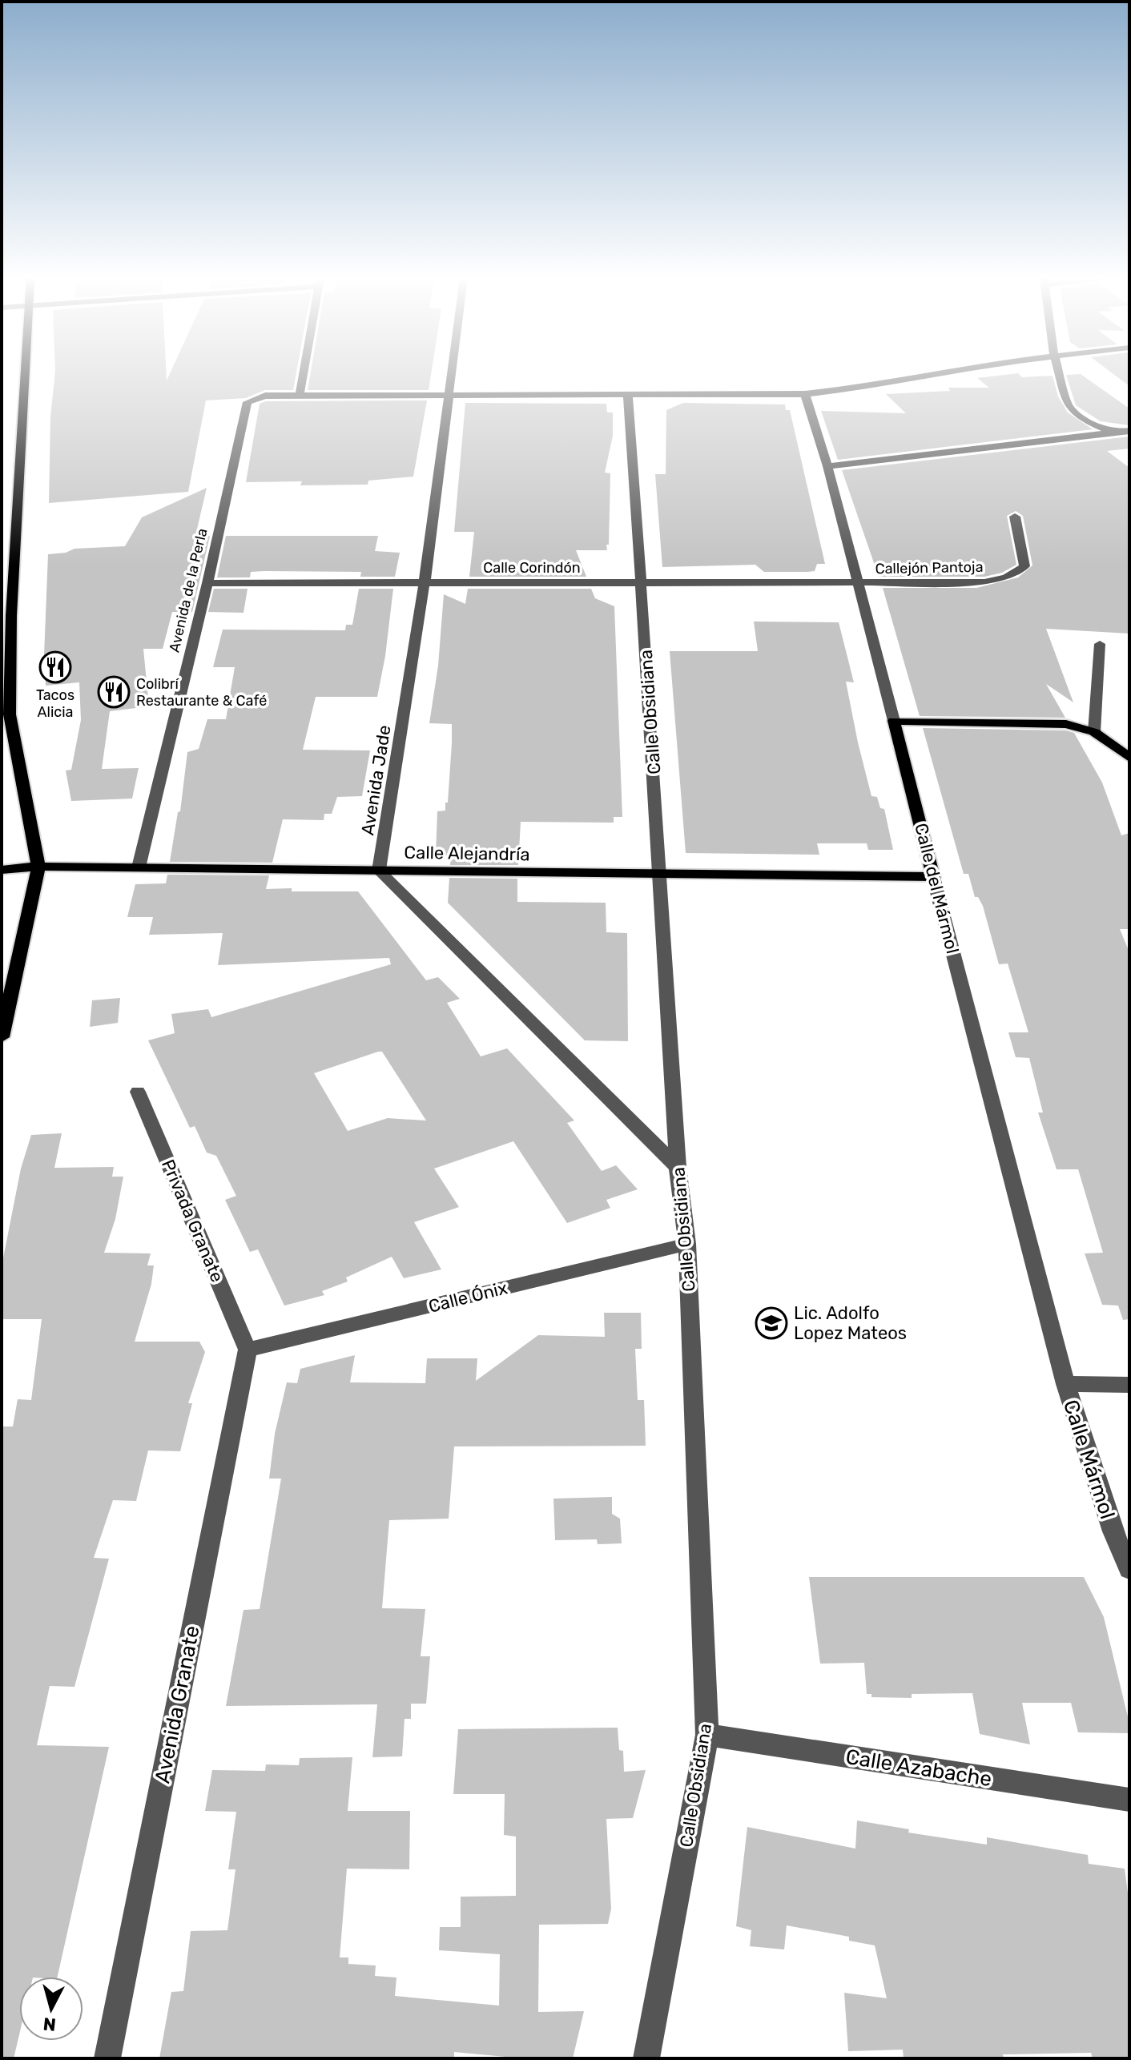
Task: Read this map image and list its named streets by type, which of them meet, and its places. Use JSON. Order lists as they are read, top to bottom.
{
  "streets": {
    "main road": ["Calle Alejandría", "Calle del Mármol"],
    "street": [
      "Calle Corindón",
      "Callejón Pantoja",
      "Avenida de la Perla",
      "Calle Obsidiana",
      "Avenida Jade",
      "Privada Granate",
      "Calle Ónix",
      "Calle Mármol",
      "Avenida Granate",
      "Calle Azabache"
    ]
  },
  "crossings": [
    ["Calle Corindón", "Callejón Pantoja"],
    ["Calle Corindón", "Avenida de la Perla"],
    ["Calle Corindón", "Calle Obsidiana"],
    ["Calle Corindón", "Avenida Jade"],
    ["Calle Corindón", "Calle del Mármol"],
    ["Callejón Pantoja", "Calle del Mármol"],
    ["Avenida de la Perla", "Calle Alejandría"],
    ["Calle Obsidiana", "Calle Alejandría"],
    ["Calle Obsidiana", "Calle Ónix"],
    ["Calle Obsidiana", "Calle Azabache"],
    ["Avenida Jade", "Calle Alejandría"],
    ["Calle Alejandría", "Calle del Mármol"],
    ["Calle del Mármol", "Calle Mármol"],
    ["Privada Granate", "Calle Ónix"],
    ["Privada Granate", "Avenida Granate"],
    ["Calle Ónix", "Avenida Granate"]
  ],
  "places": {
    "restaurant": ["Tacos Alicia", "Colibrí Restaurante & Café"],
    "school or university": ["Lic. Adolfo Lopez Mateos"]
  },
  "north": "bottom"
}
